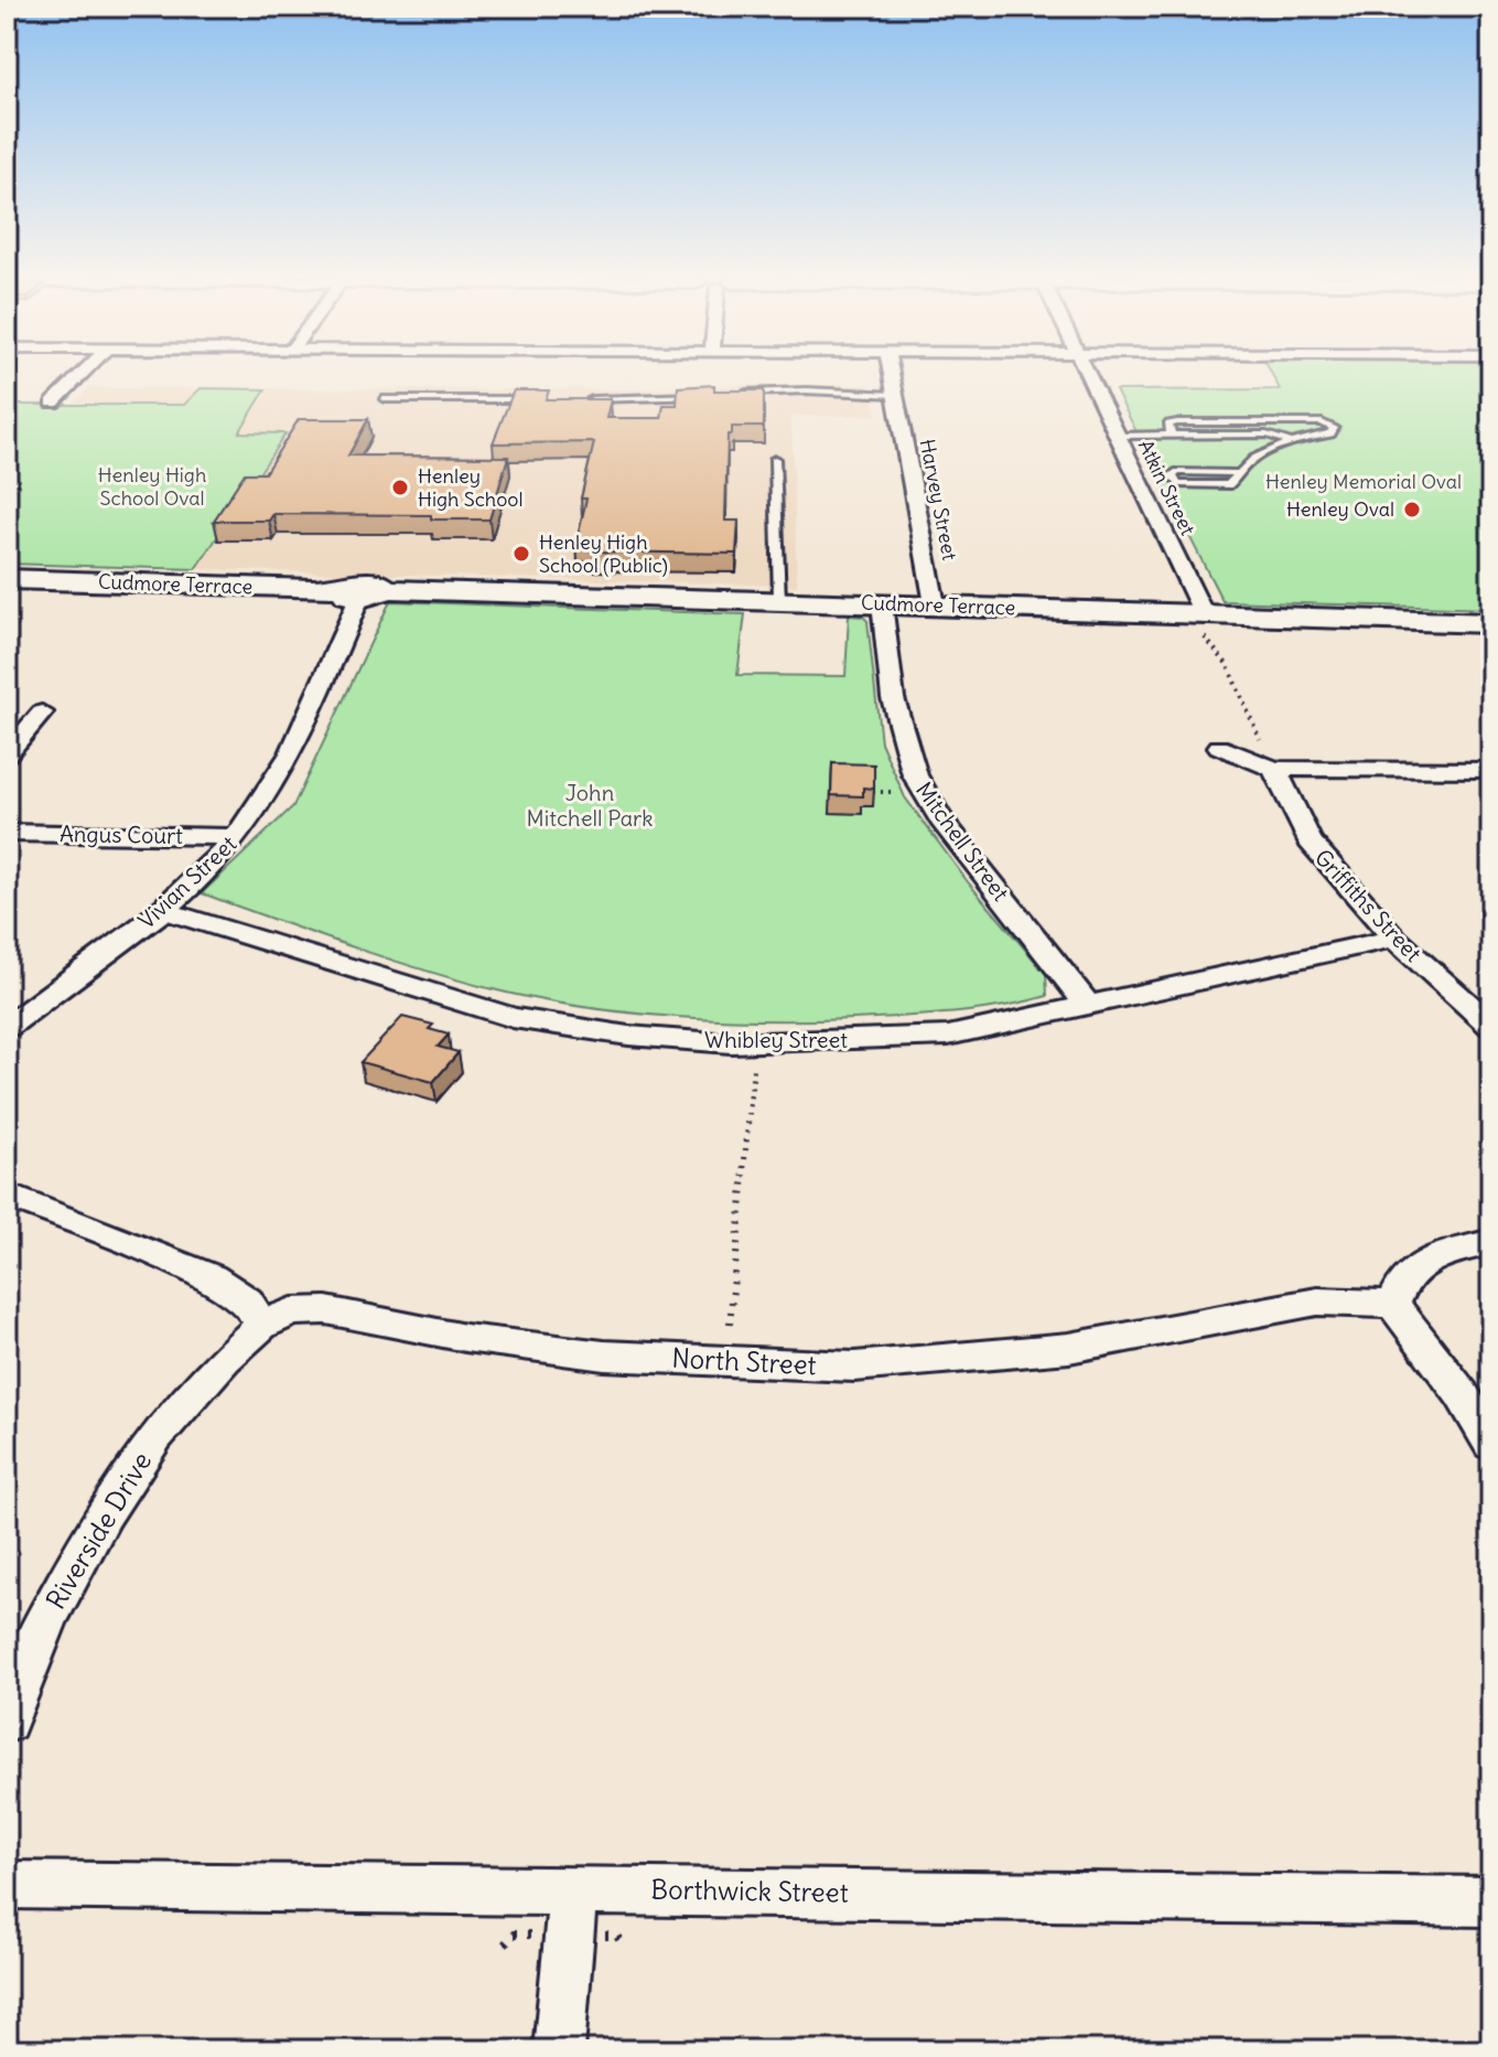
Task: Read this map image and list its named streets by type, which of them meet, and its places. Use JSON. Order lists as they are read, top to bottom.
{
  "streets": {
    "street": [
      "Atkin Street",
      "Harvey Street",
      "Cudmore Terrace",
      "Angus Court",
      "Mitchell Street",
      "Vivian Street",
      "Griffiths Street",
      "Whibley Street",
      "North Street",
      "Riverside Drive",
      "Borthwick Street"
    ]
  },
  "crossings": [
    ["Atkin Street", "Cudmore Terrace"],
    ["Harvey Street", "Cudmore Terrace"],
    ["Cudmore Terrace", "Mitchell Street"],
    ["Cudmore Terrace", "Vivian Street"],
    ["Angus Court", "Vivian Street"],
    ["Mitchell Street", "Whibley Street"],
    ["Vivian Street", "Whibley Street"],
    ["Griffiths Street", "Whibley Street"],
    ["North Street", "Riverside Drive"]
  ],
  "parks": ["Henley High School Oval", "Henley Memorial Oval", "John Mitchell Park"],
  "places": ["Henley High School", "Henley Oval", "Henley High School (Public)"]
}
